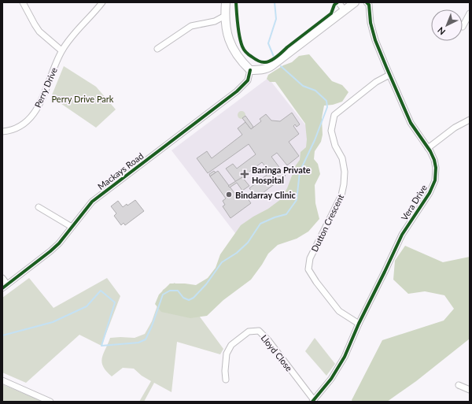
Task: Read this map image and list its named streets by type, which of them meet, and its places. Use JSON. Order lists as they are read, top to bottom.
{
  "streets": {
    "street": [
      "Perry Drive",
      "Mackays Road",
      "Vera Drive",
      "Dutton Crescent",
      "Lloyd Close"
    ]
  },
  "crossings": [
    ["Vera Drive", "Dutton Crescent"],
    ["Vera Drive", "Lloyd Close"]
  ],
  "parks": ["Perry Drive Park"],
  "places": {
    "health": ["Baringa Private Hospital"],
    "other": ["Bindarray Clinic"]
  },
  "north": "bottom left"
}
